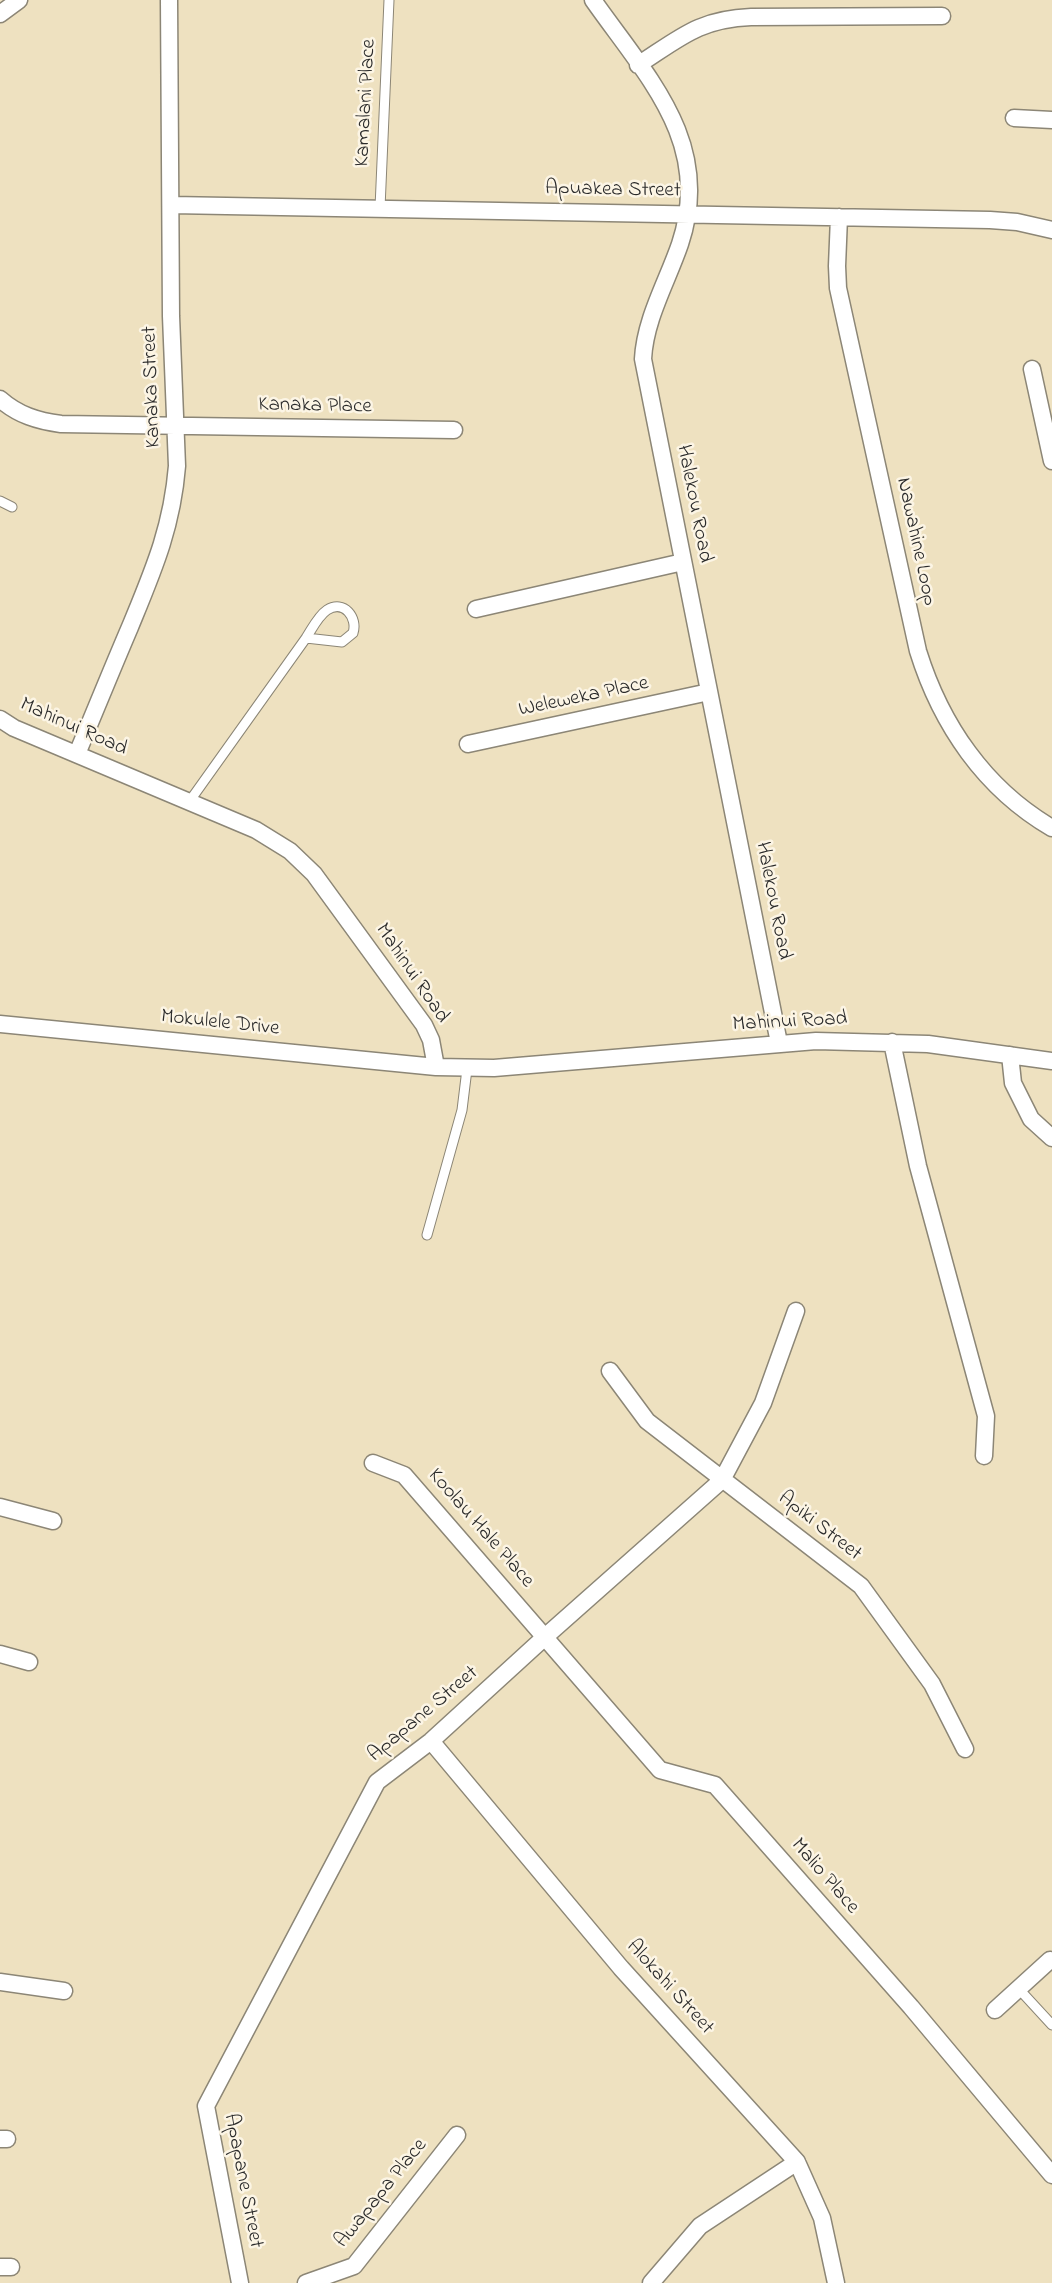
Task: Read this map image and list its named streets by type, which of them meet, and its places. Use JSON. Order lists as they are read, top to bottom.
{
  "streets": {
    "street": [
      "Apuakea Street",
      "Kanaka Street",
      "Kanaka Place",
      "Halekou Road",
      "Nawahine Loop",
      "Weleweka Place",
      "Mahinui Road",
      "Mokulele Drive",
      "Apiki Street",
      "Koolau Hale Place",
      "Apapane Street",
      "Malio Place",
      "Alokahi Street",
      "Awapapa Place"
    ],
    "lane": ["Kamalani Place"]
  },
  "crossings": [
    ["Kamalani Place", "Apuakea Street"],
    ["Apuakea Street", "Kanaka Street"],
    ["Apuakea Street", "Halekou Road"],
    ["Apuakea Street", "Nawahine Loop"],
    ["Kanaka Street", "Kanaka Place"],
    ["Kanaka Street", "Mahinui Road"],
    ["Halekou Road", "Weleweka Place"],
    ["Halekou Road", "Mahinui Road"],
    ["Mahinui Road", "Mokulele Drive"],
    ["Apiki Street", "Apapane Street"],
    ["Koolau Hale Place", "Apapane Street"],
    ["Koolau Hale Place", "Malio Place"],
    ["Apapane Street", "Malio Place"],
    ["Apapane Street", "Alokahi Street"]
  ]
}
